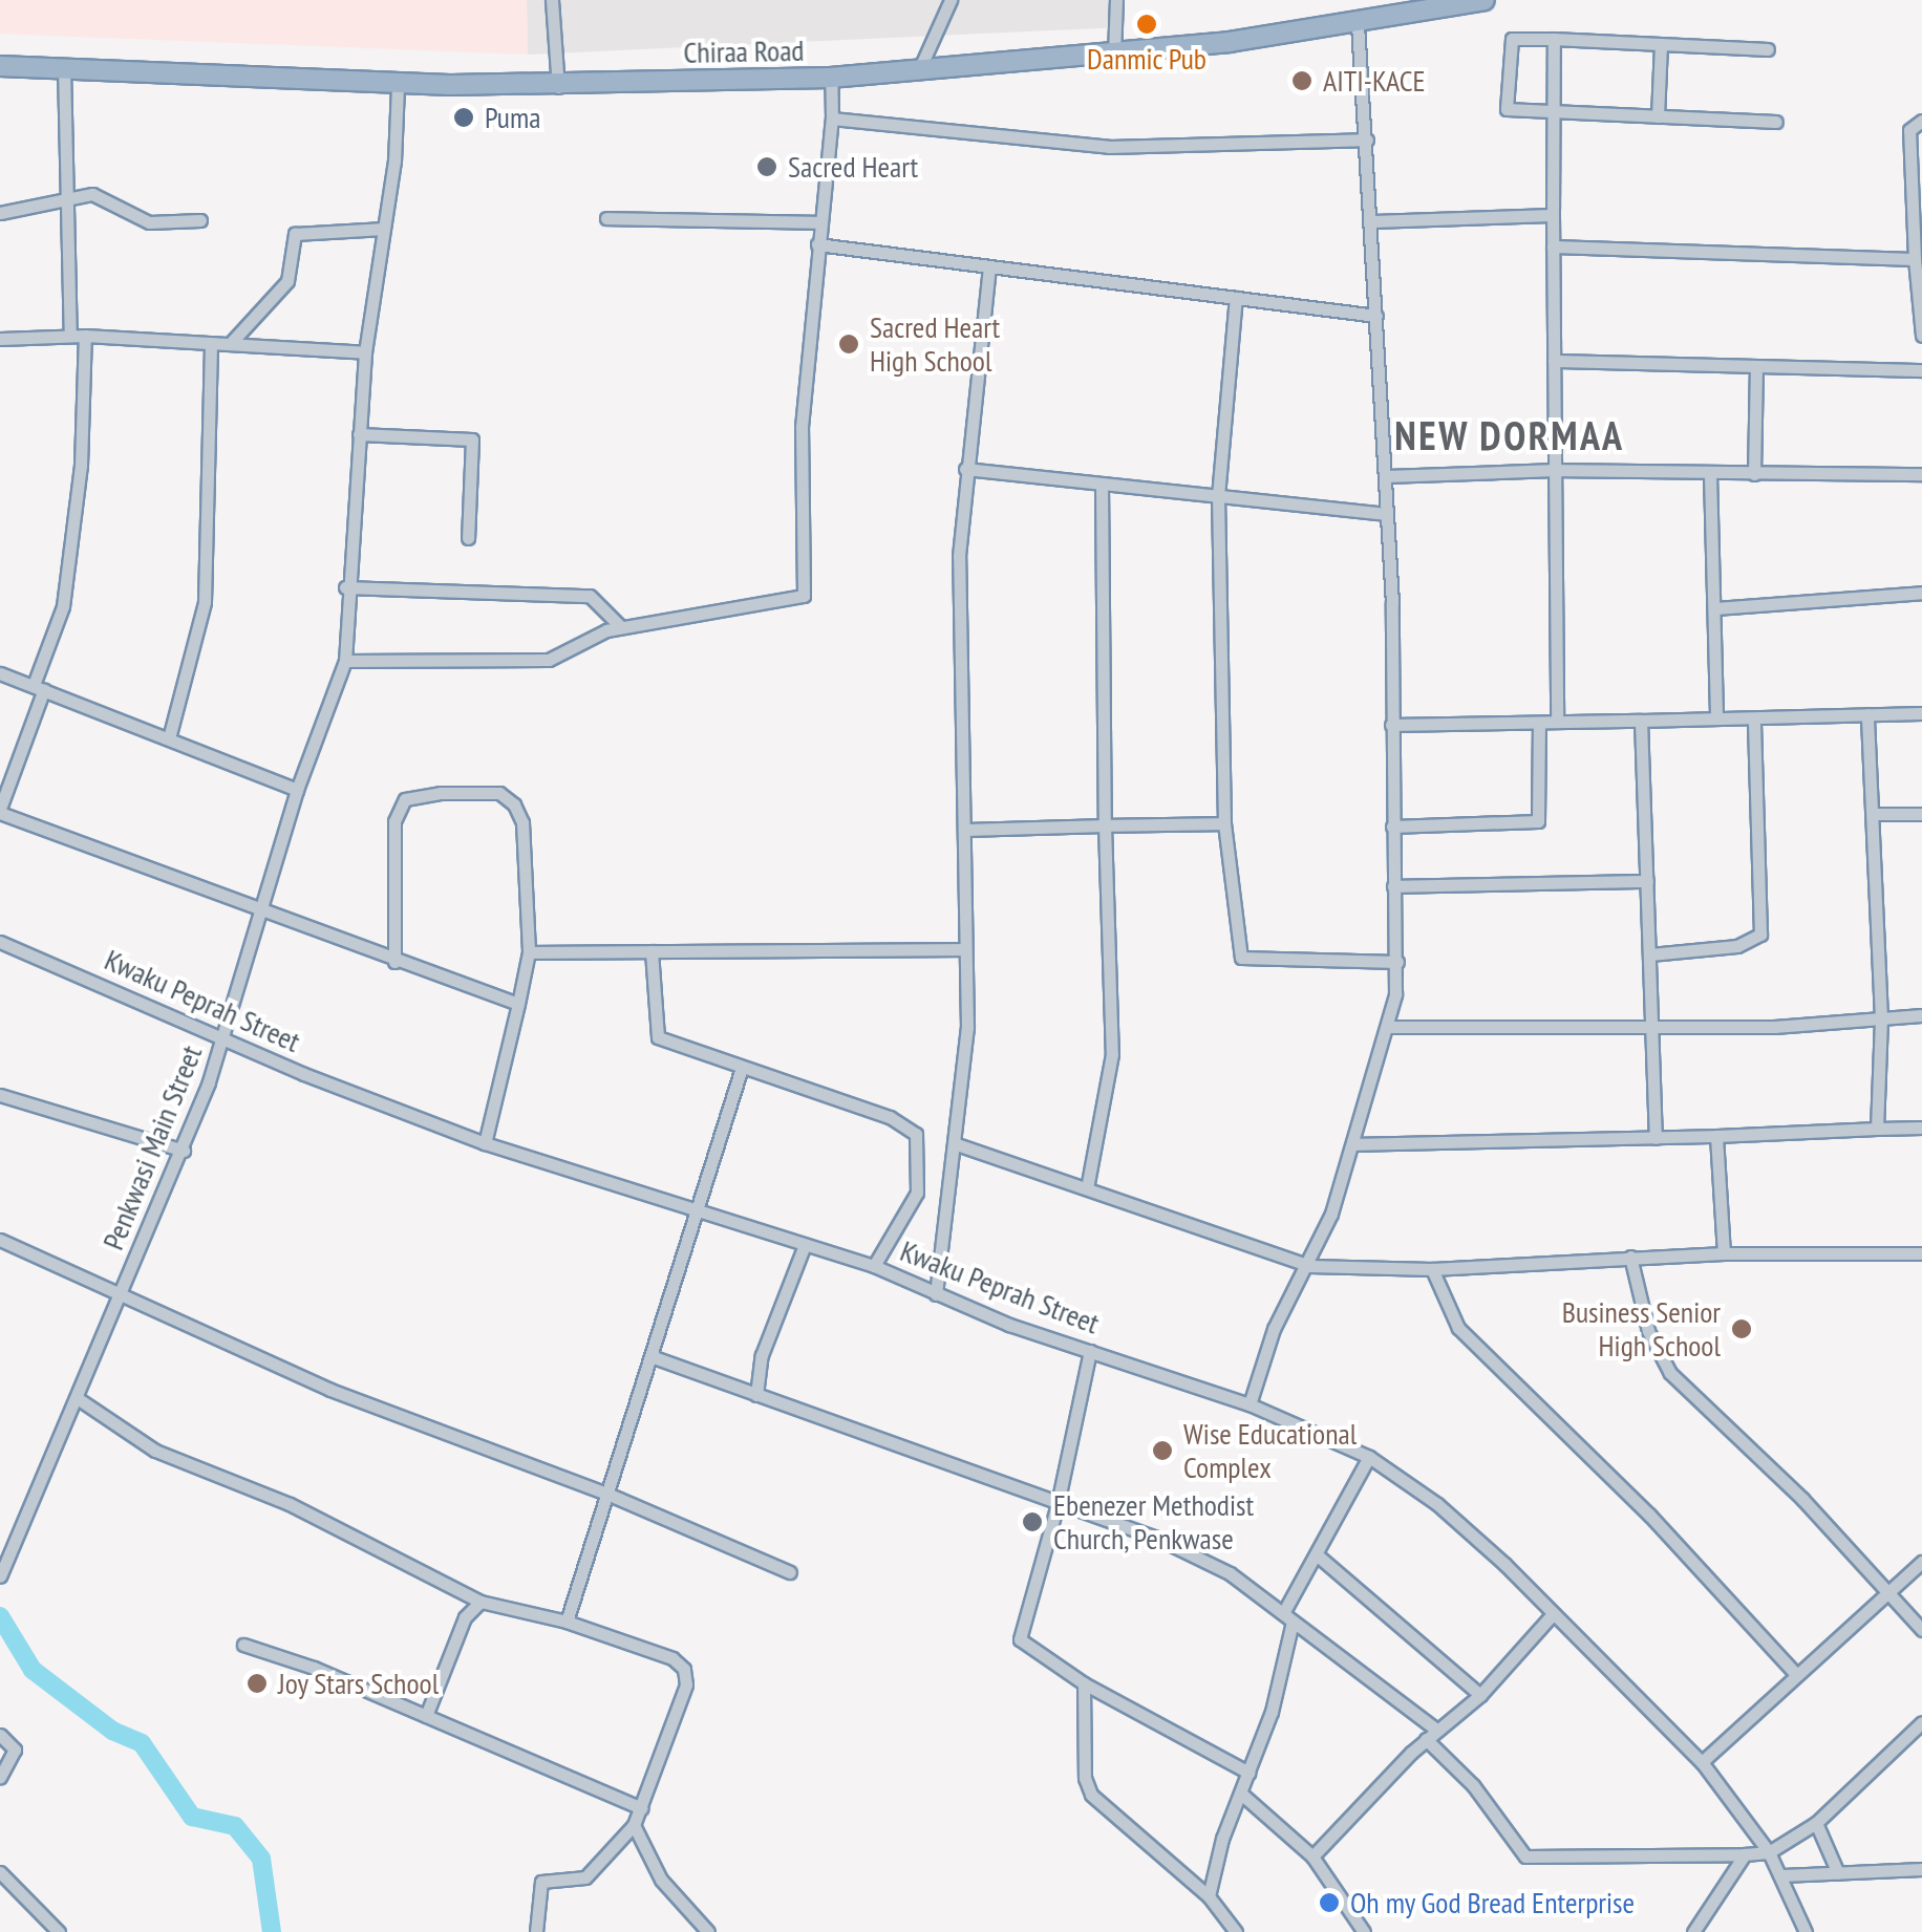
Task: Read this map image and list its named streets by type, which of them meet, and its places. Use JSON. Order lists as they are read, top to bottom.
{
  "streets": {
    "highway": ["Chiraa Road"],
    "street": ["Kwaku Peprah Street", "Penkwasi Main Street"]
  },
  "crossings": [
    ["Chiraa Road", "Penkwasi Main Street"],
    ["Kwaku Peprah Street", "Penkwasi Main Street"]
  ],
  "districts": ["NEW DORMAA"],
  "places": [
    "Danmic Pub",
    "AITI-KACE",
    "Puma",
    "Sacred Heart",
    "Sacred Heart High School",
    "Business Senior High School",
    "Wise Educational Complex",
    "Ebenezer Methodist Church, Penkwase",
    "Joy Stars School",
    "Oh my God Bread Enterprise"
  ]
}
